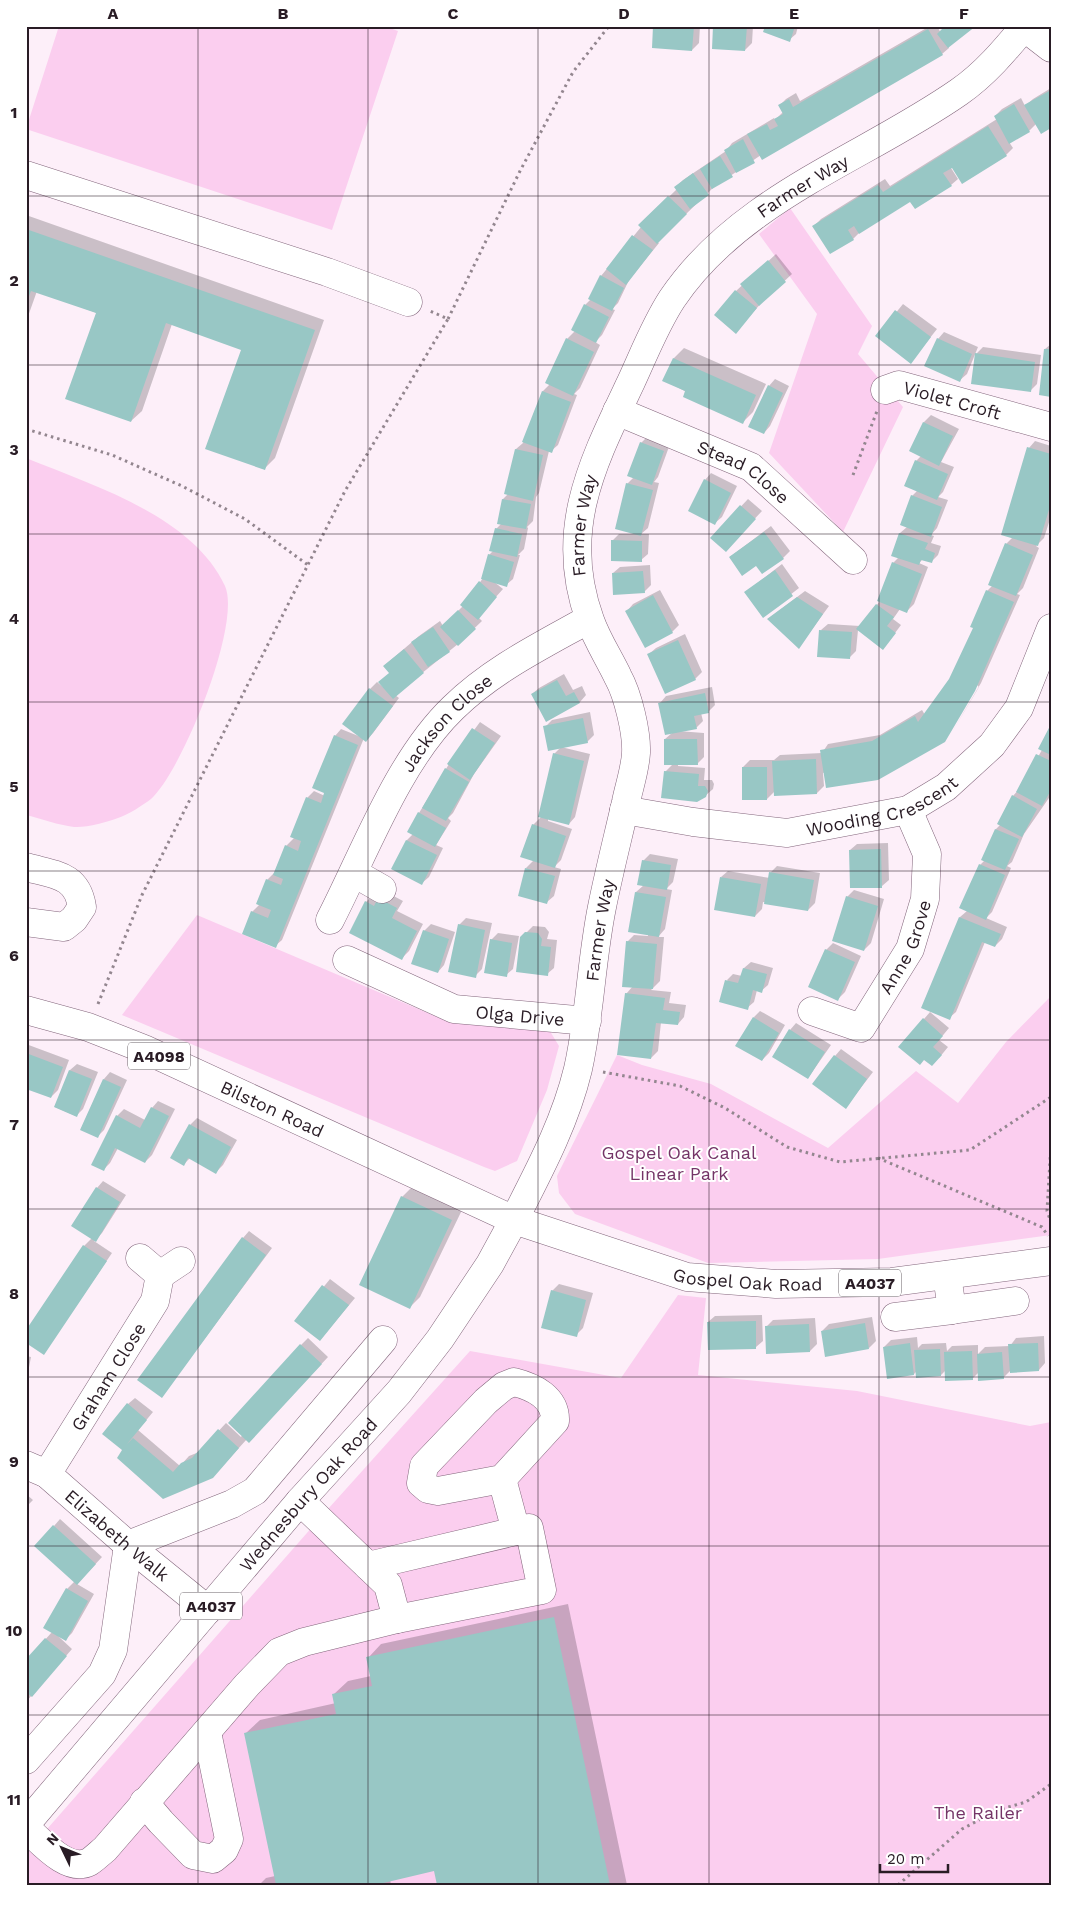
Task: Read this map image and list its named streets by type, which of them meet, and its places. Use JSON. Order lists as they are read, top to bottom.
{
  "streets": {
    "street": [
      "Farmer Way",
      "Violet Croft",
      "Stead Close",
      "Jackson Close",
      "Wooding Crescent",
      "Anne Grove",
      "Olga Drive",
      "A4098",
      "Bilston Road",
      "Gospel Oak Road",
      "A4037",
      "Graham Close",
      "Wednesbury Oak Road",
      "Elizabeth Walk"
    ]
  },
  "crossings": [
    ["Farmer Way", "Stead Close"],
    ["Farmer Way", "Jackson Close"],
    ["Farmer Way", "Wooding Crescent"],
    ["Farmer Way", "Olga Drive"],
    ["Farmer Way", "Bilston Road"],
    ["Farmer Way", "Gospel Oak Road"],
    ["Farmer Way", "Wednesbury Oak Road"],
    ["Wooding Crescent", "Anne Grove"],
    ["Bilston Road", "Gospel Oak Road"],
    ["Bilston Road", "Wednesbury Oak Road"],
    ["Gospel Oak Road", "Wednesbury Oak Road"],
    ["Graham Close", "Elizabeth Walk"],
    ["Wednesbury Oak Road", "Elizabeth Walk"]
  ],
  "parks": ["Gospel Oak Canal Linear Park", "The Railer"],
  "scale_bar": "20 m",
  "north": "top left",
  "grid": {
    "columns": [
      "A",
      "B",
      "C",
      "D",
      "E",
      "F"
    ],
    "rows": [
      "1",
      "2",
      "3",
      "4",
      "5",
      "6",
      "7",
      "8",
      "9",
      "10",
      "11"
    ]
  }
}
